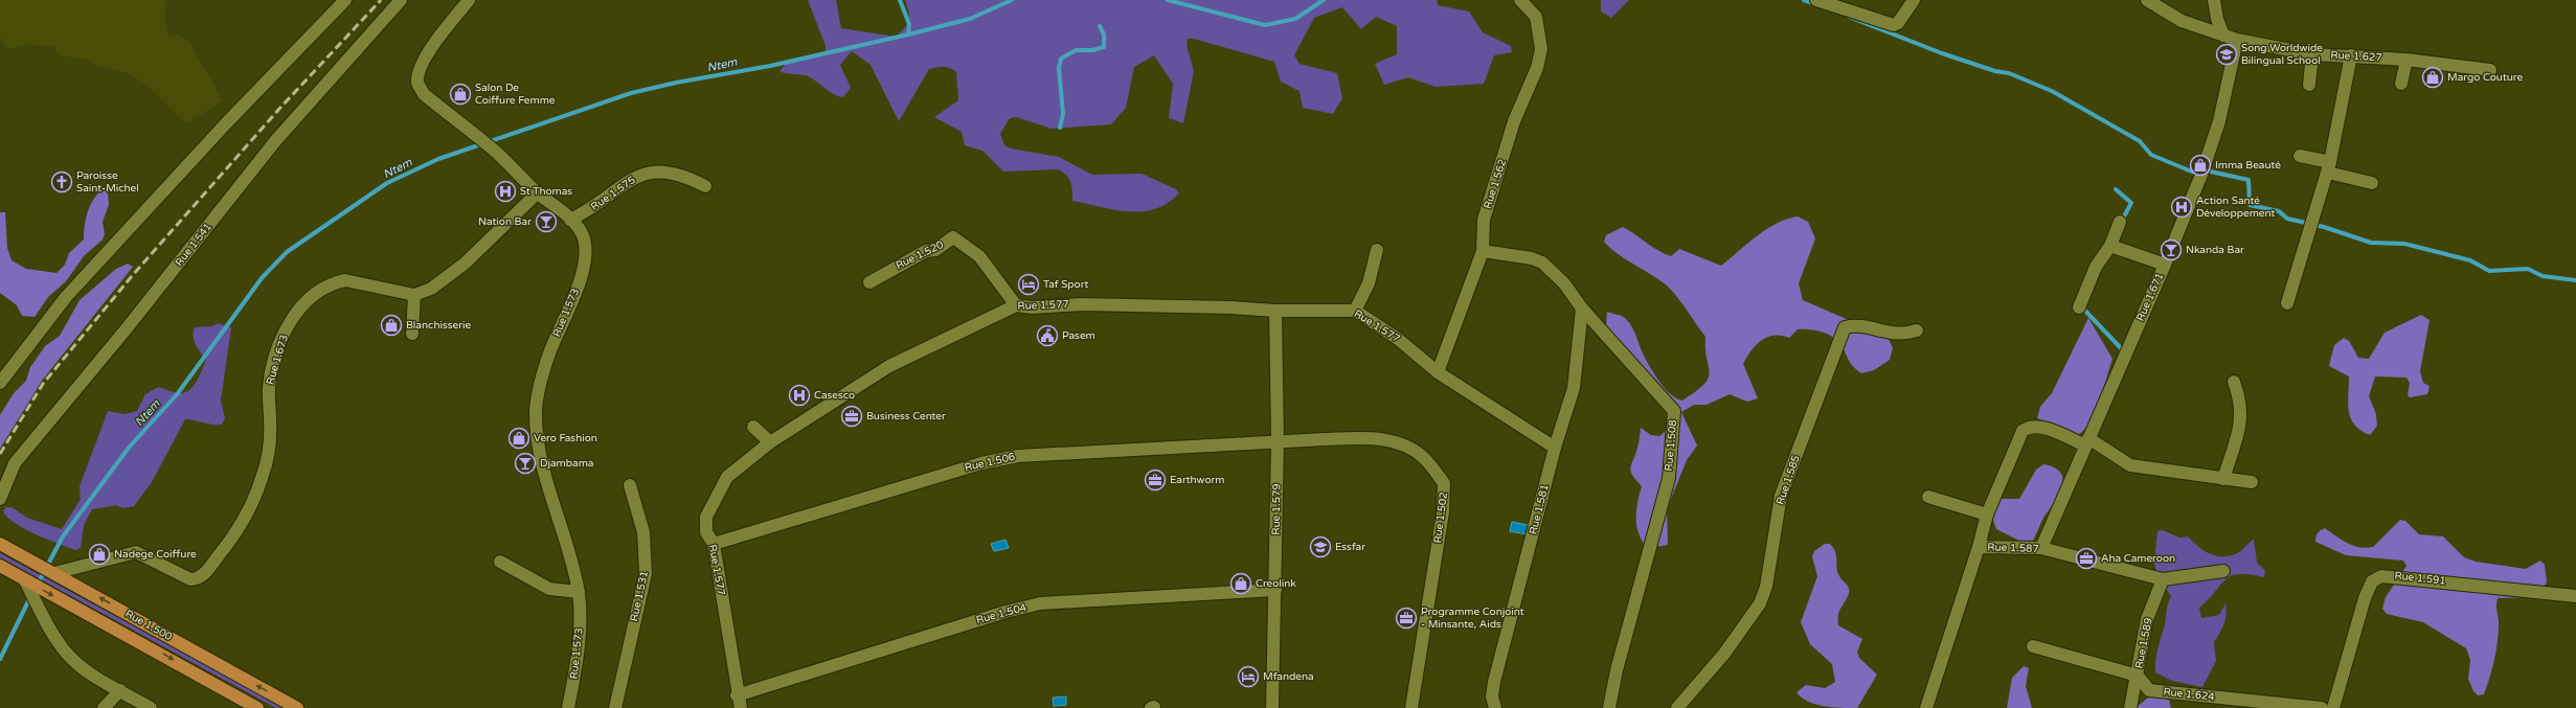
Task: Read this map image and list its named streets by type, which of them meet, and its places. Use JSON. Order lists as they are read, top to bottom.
{
  "streets": {
    "main road": ["Rue 1.500"],
    "street": [
      "Rue 1.627",
      "Rue 1.562",
      "Rue 1.575",
      "Rue 1.541",
      "Rue 1.520",
      "Rue 1.671",
      "Rue 1.577",
      "Rue 1.573",
      "Rue 1.673",
      "Rue 1.508",
      "Rue 1.506",
      "Rue 1.585",
      "Rue 1.579",
      "Rue 1.581",
      "Rue 1.502",
      "Rue 1.587",
      "Rue 1.591",
      "Rue 1.531",
      "Rue 1.504",
      "Rue 1.589",
      "Rue 1.624"
    ]
  },
  "crossings": [
    ["Rue 1.627", "Rue 1.671"],
    ["Rue 1.562", "Rue 1.577"],
    ["Rue 1.562", "Rue 1.508"],
    ["Rue 1.575", "Rue 1.573"],
    ["Rue 1.520", "Rue 1.577"],
    ["Rue 1.671", "Rue 1.587"],
    ["Rue 1.577", "Rue 1.506"],
    ["Rue 1.577", "Rue 1.579"],
    ["Rue 1.577", "Rue 1.581"],
    ["Rue 1.577", "Rue 1.504"],
    ["Rue 1.673", "Rue 1.500"],
    ["Rue 1.508", "Rue 1.581"],
    ["Rue 1.506", "Rue 1.579"],
    ["Rue 1.506", "Rue 1.502"],
    ["Rue 1.579", "Rue 1.502"],
    ["Rue 1.579", "Rue 1.504"],
    ["Rue 1.587", "Rue 1.589"],
    ["Rue 1.589", "Rue 1.624"]
  ],
  "water": ["Ntem"],
  "places": {
    "school or university": ["Song Worldwide Bilingual School", "Essfar"],
    "shop": [
      "Margo Couture",
      "Salon De Coiffure Femme",
      "Imma Beauté",
      "Blanchisserie",
      "Vero Fashion",
      "Nadege Coiffure",
      "Creolink"
    ],
    "church": ["Paroisse Saint-Michel"],
    "hospital": ["St Thomas", "Action Santé Développement", "Casesco"],
    "bar": ["Nation Bar", "Nkanda Bar", "Djambama"],
    "hotel": ["Taf Sport", "Mfandena"],
    "public building": ["Pasem"],
    "office": [
      "Business Center",
      "Earthworm",
      "Aha Cameroon",
      "Programme Conjoint - Minsante, Aids"
    ]
  }
}
